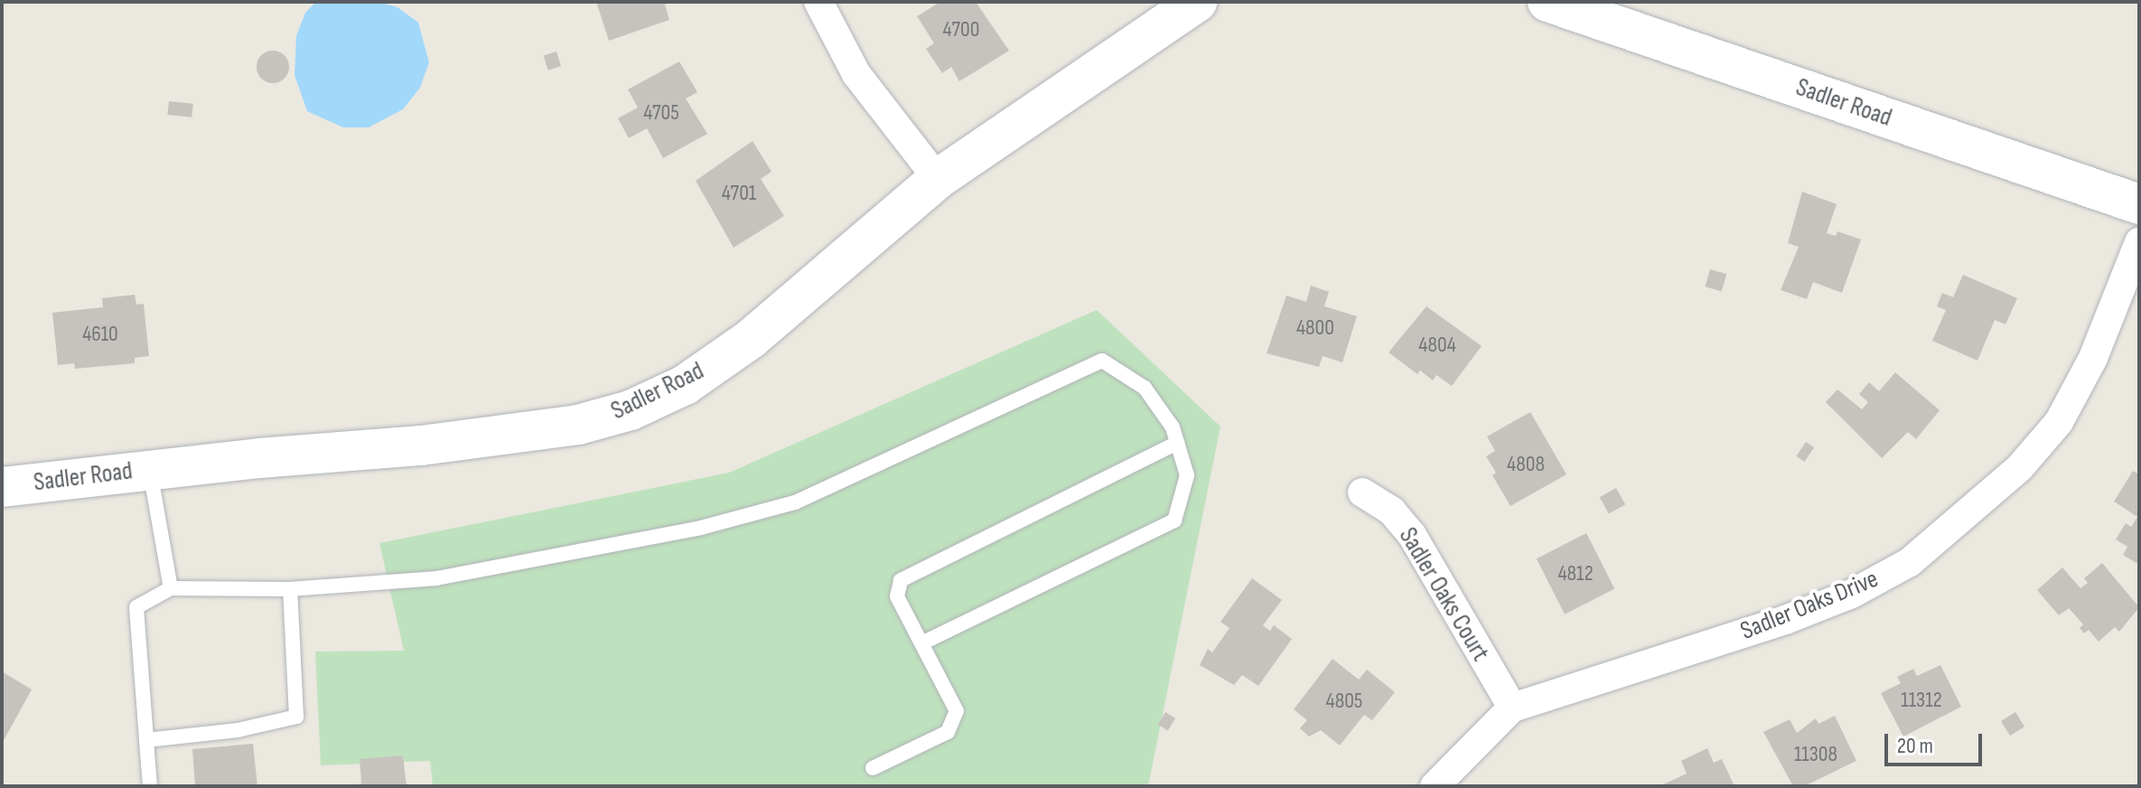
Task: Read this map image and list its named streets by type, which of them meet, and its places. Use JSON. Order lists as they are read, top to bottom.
{
  "streets": {
    "street": ["Sadler Road", "Sadler Oaks Court", "Sadler Oaks Drive"]
  },
  "crossings": [
    ["Sadler Oaks Court", "Sadler Oaks Drive"]
  ],
  "house_numbers": [
    "4700",
    "4705",
    "4701",
    "4800",
    "4610",
    "4804",
    "4808",
    "4812",
    "11312",
    "4805",
    "11308"
  ],
  "scale_bar": "20 m"
}
